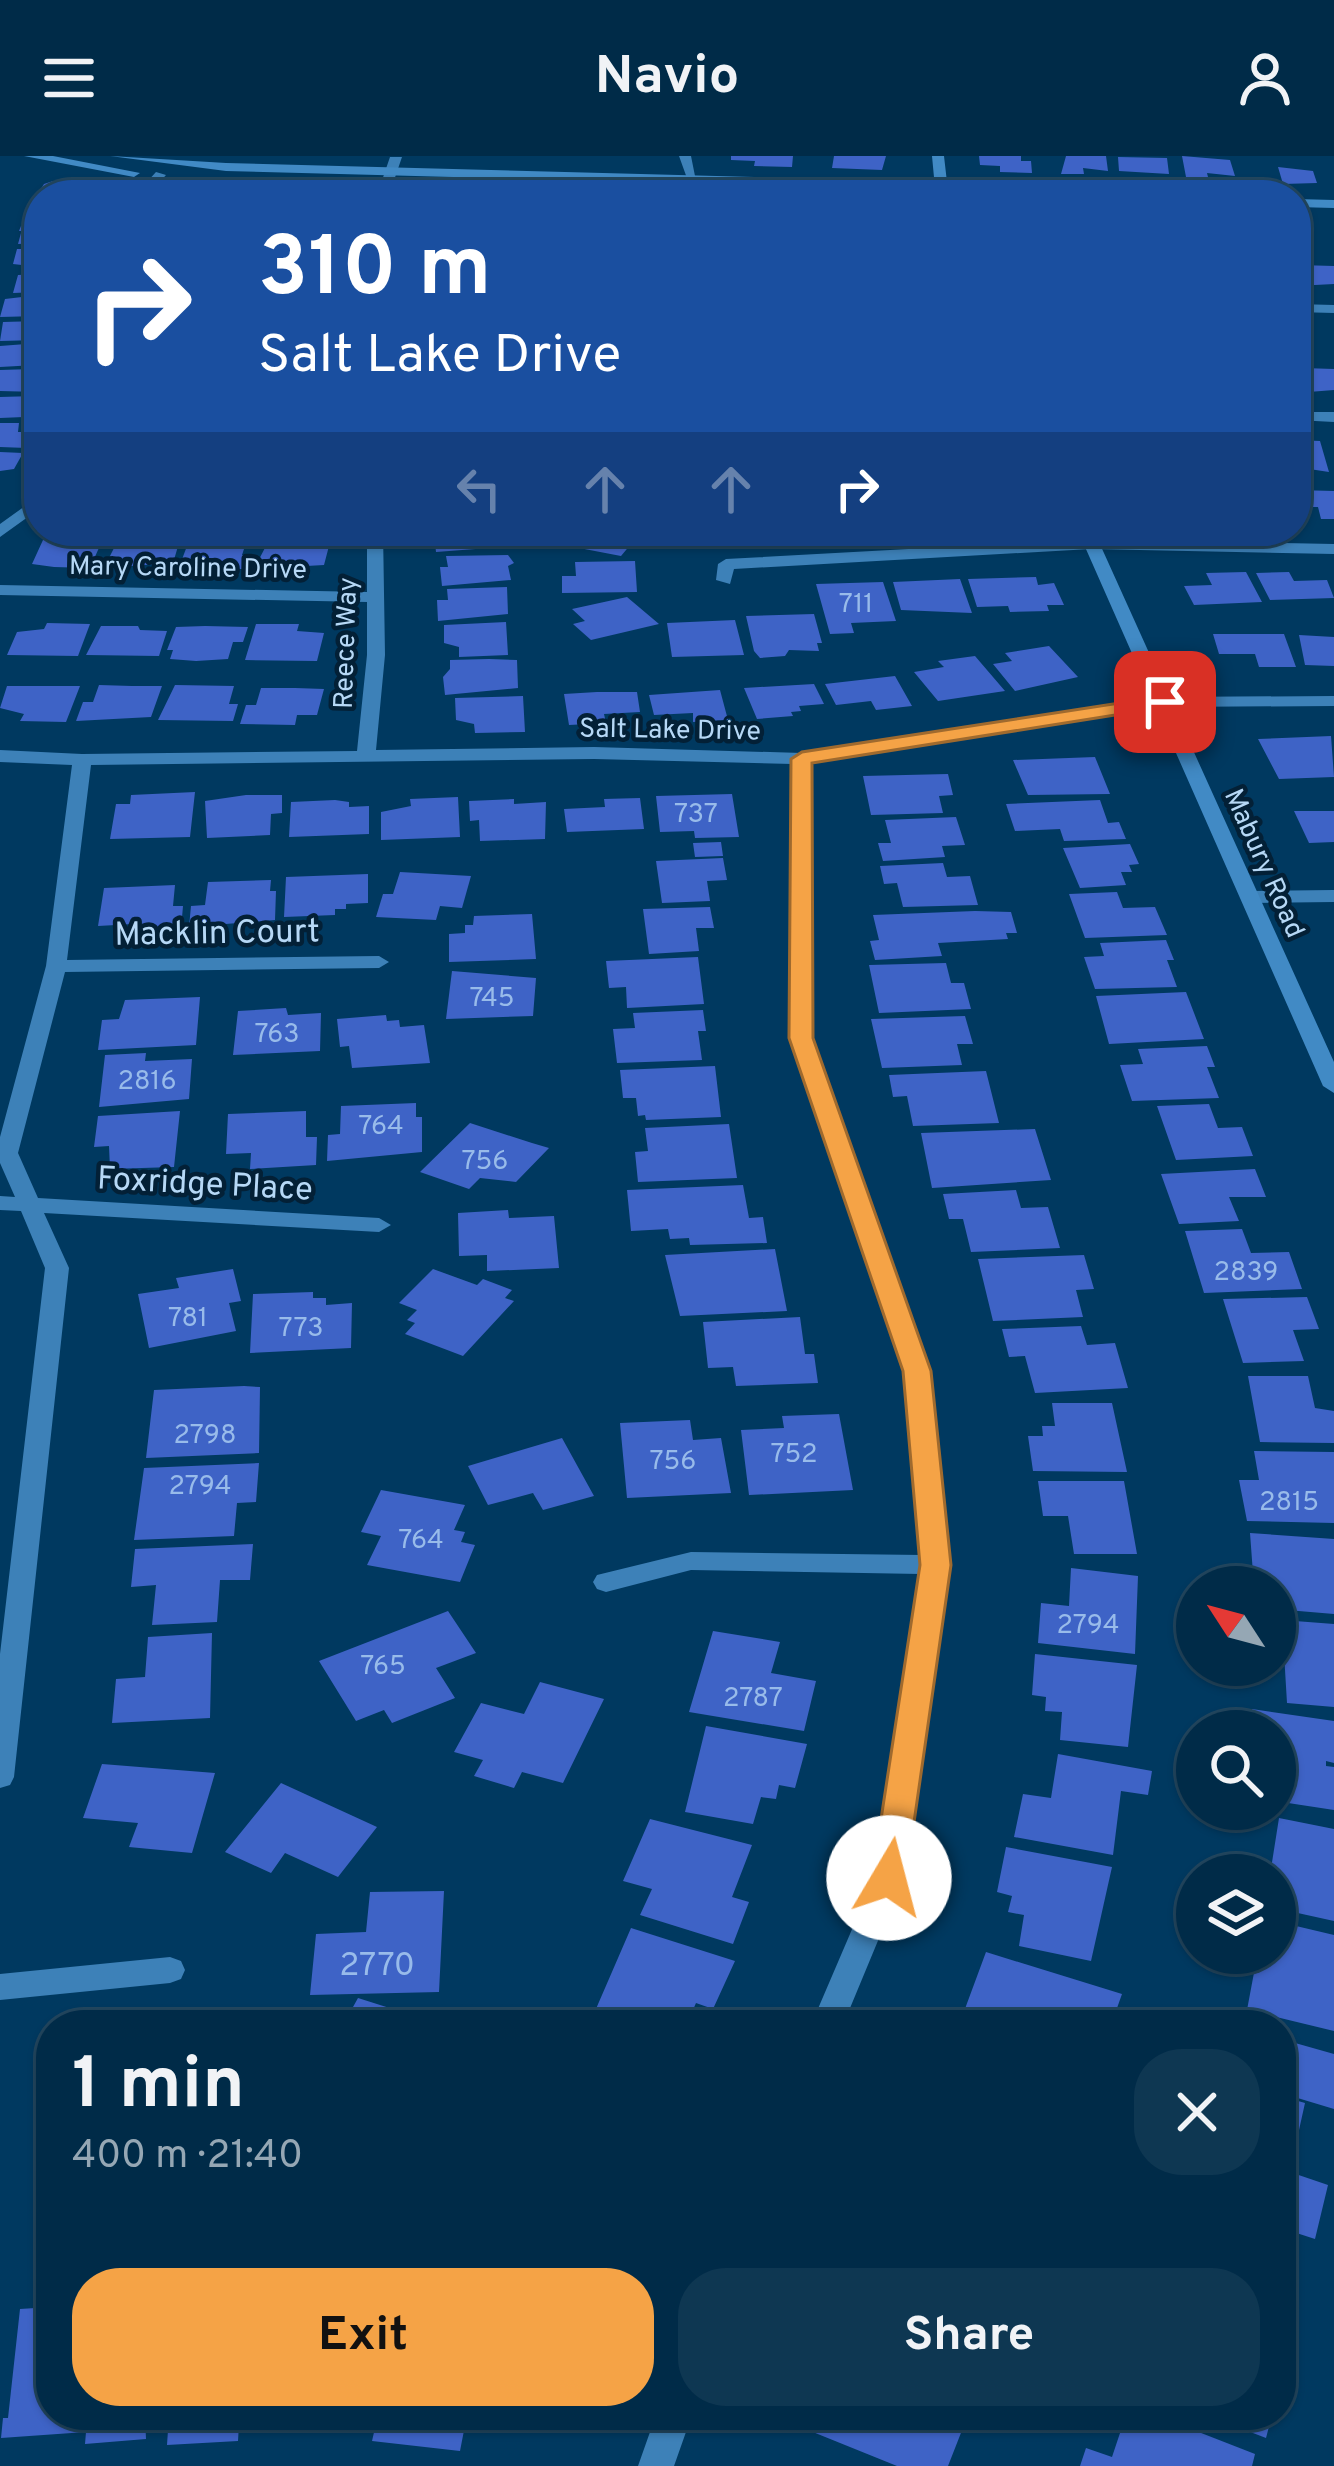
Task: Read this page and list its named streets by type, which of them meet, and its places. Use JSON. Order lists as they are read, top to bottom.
{
  "streets": {
    "main road": ["Mabury Road"],
    "street": [
      "Mary Caroline Drive",
      "Reece Way",
      "Salt Lake Drive",
      "Macklin Court",
      "Foxridge Place"
    ]
  },
  "crossings": [
    ["Mary Caroline Drive", "Reece Way"],
    ["Reece Way", "Salt Lake Drive"],
    ["Salt Lake Drive", "Mabury Road"]
  ],
  "house_numbers": [
    "711",
    "737",
    "745",
    "763",
    "2816",
    "764",
    "756",
    "2839",
    "781",
    "773",
    "2798",
    "752",
    "756",
    "2794",
    "2815",
    "764",
    "2794",
    "765",
    "2787",
    "2770"
  ],
  "north": "top left",
  "page": {
    "header": "Navio",
    "turn": ["310 m", "Salt Lake Drive"],
    "heading": ["1 min", "400 m · 21:40"],
    "buttons": ["Exit", "Share"]
  }
}
